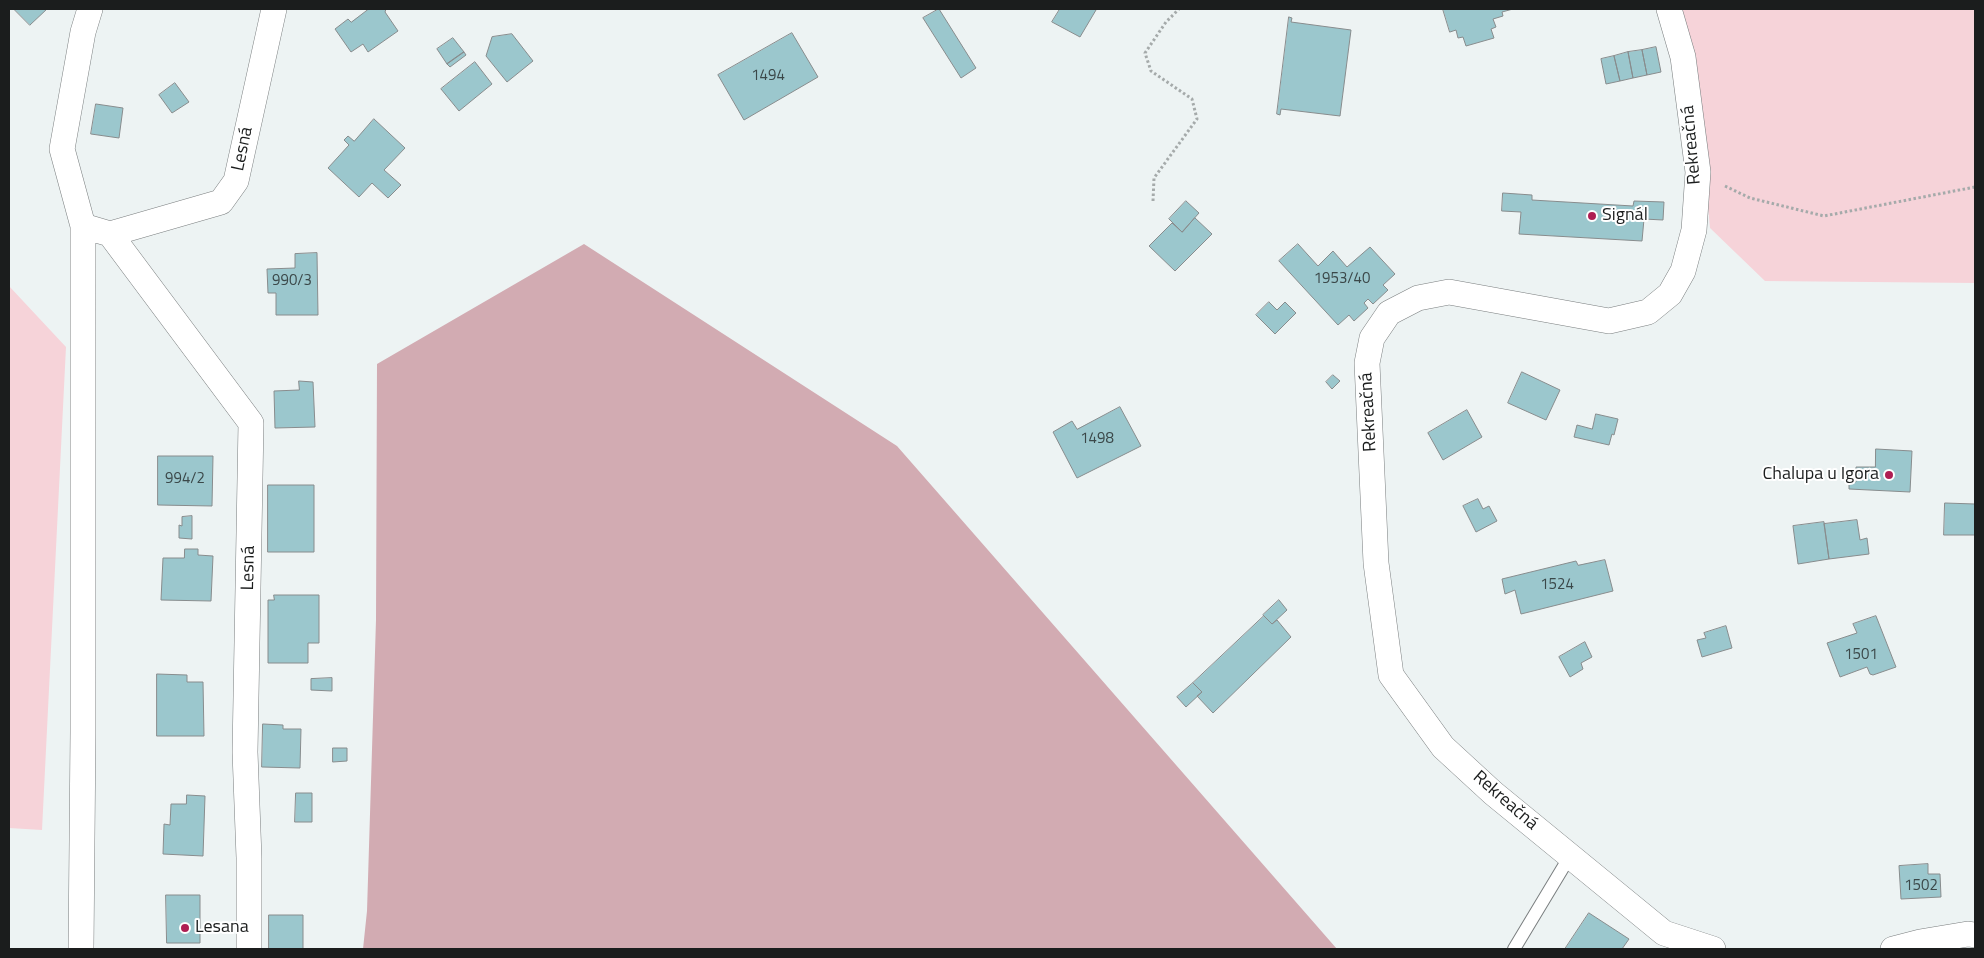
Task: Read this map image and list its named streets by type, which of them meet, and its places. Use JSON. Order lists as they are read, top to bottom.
{
  "streets": {
    "street": ["Rekreačná", "Lesná"]
  },
  "places": ["Signál", "Chalupa u Igora", "Lesana"],
  "house_numbers": [
    "1494",
    "1953/40",
    "990/3",
    "1498",
    "994/2",
    "1524",
    "1501",
    "1502"
  ]
}
